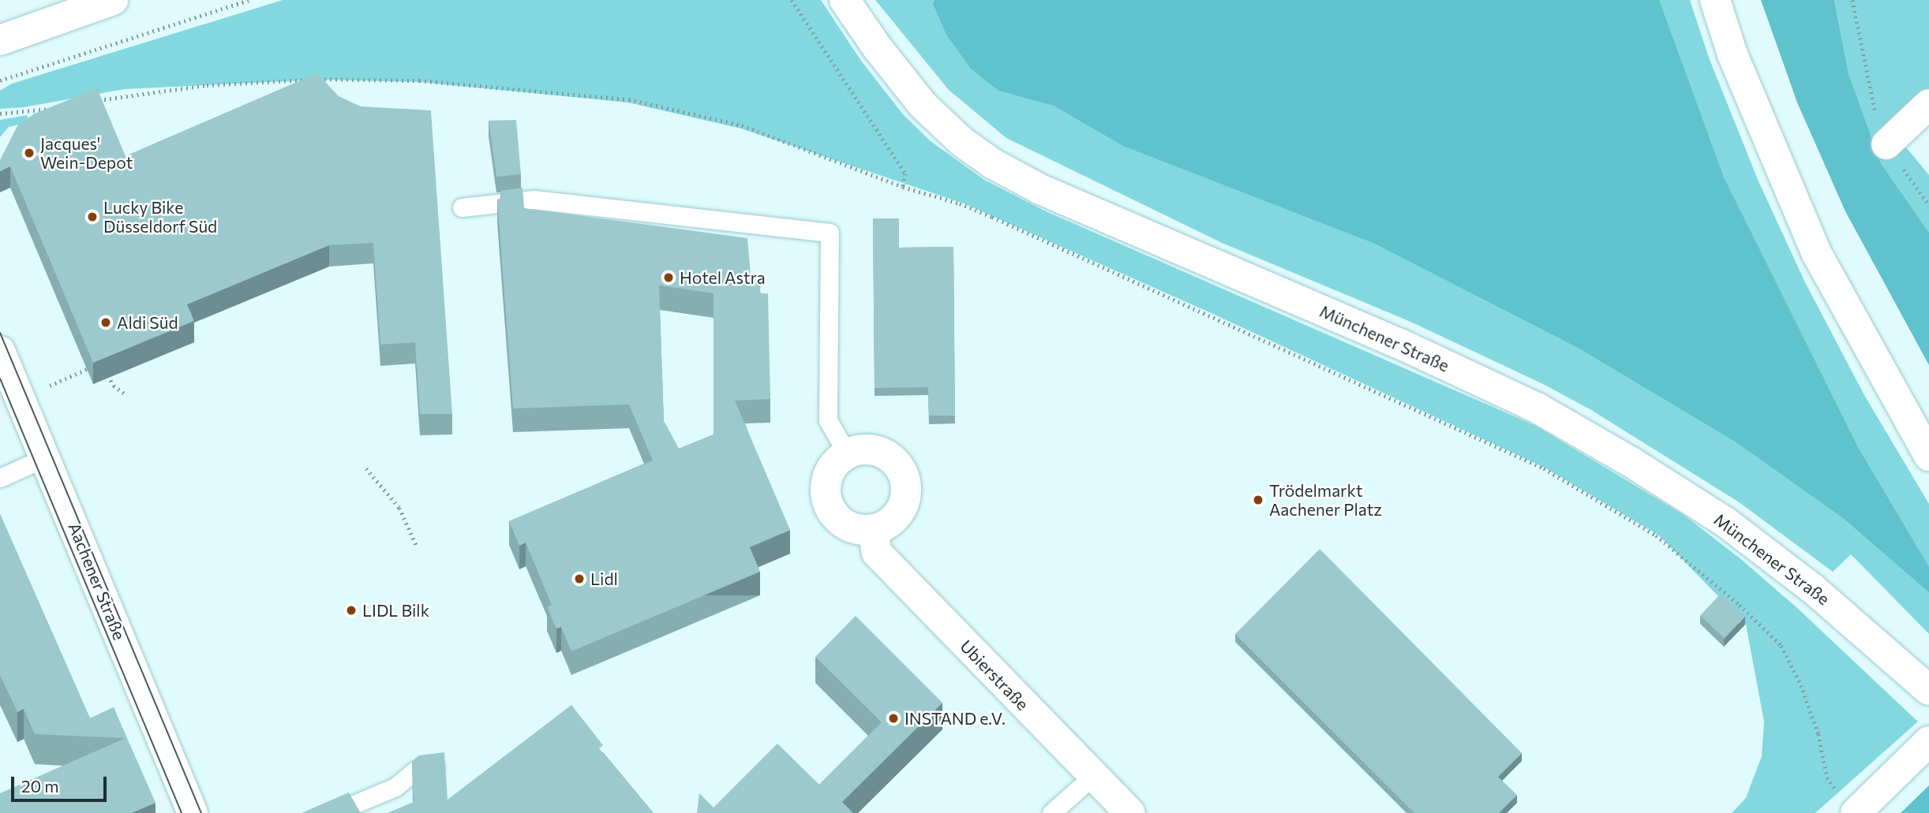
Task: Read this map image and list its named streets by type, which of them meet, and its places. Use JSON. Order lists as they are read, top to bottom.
{
  "streets": {
    "main road": ["Münchener Straße", "Aachener Straße", "Ubierstraße"]
  },
  "places": [
    "Jacques' Wein-Depot",
    "Lucky Bike Düsseldorf Süd",
    "Hotel Astra",
    "Aldi Süd",
    "Trödelmarkt Aachener Platz",
    "Lidl",
    "LIDL Bilk",
    "INSTAND e.V."
  ],
  "scale_bar": "20 m"
}
